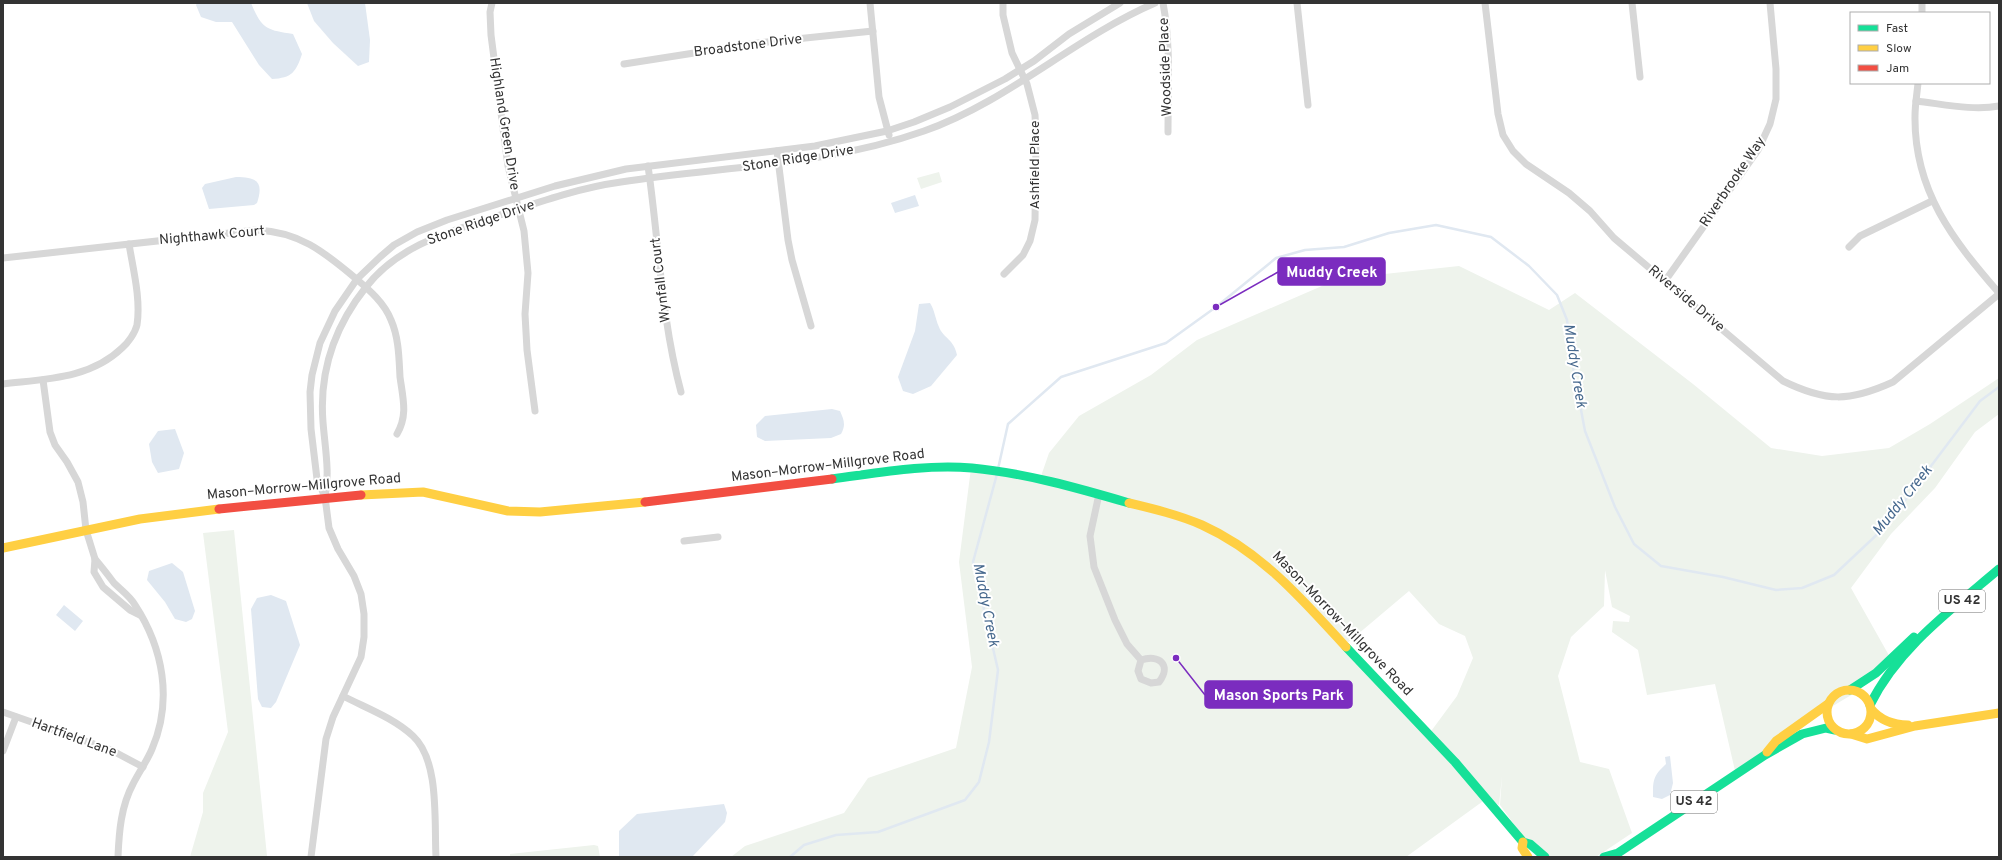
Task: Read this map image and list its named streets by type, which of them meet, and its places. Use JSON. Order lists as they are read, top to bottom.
{
  "streets": {
    "street": [
      "Broadstone Drive",
      "Woodside Place",
      "Highland Green Drive",
      "Stone Ridge Drive",
      "Ashfield Place",
      "Riverbrooke Way",
      "Nighthawk Court",
      "Wynfall Court",
      "Riverside Drive",
      "Mason–Morrow–Millgrove Road",
      "US 42",
      "Hartfield Lane"
    ]
  },
  "crossings": [
    ["Highland Green Drive", "Stone Ridge Drive"],
    ["Stone Ridge Drive", "Ashfield Place"],
    ["Stone Ridge Drive", "Nighthawk Court"],
    ["Stone Ridge Drive", "Wynfall Court"],
    ["Stone Ridge Drive", "Mason–Morrow–Millgrove Road"],
    ["Riverbrooke Way", "Riverside Drive"]
  ],
  "water": ["Muddy Creek"],
  "places": ["Muddy Creek", "Mason Sports Park"],
  "legend": ["Fast", "Slow", "Jam"]
}
